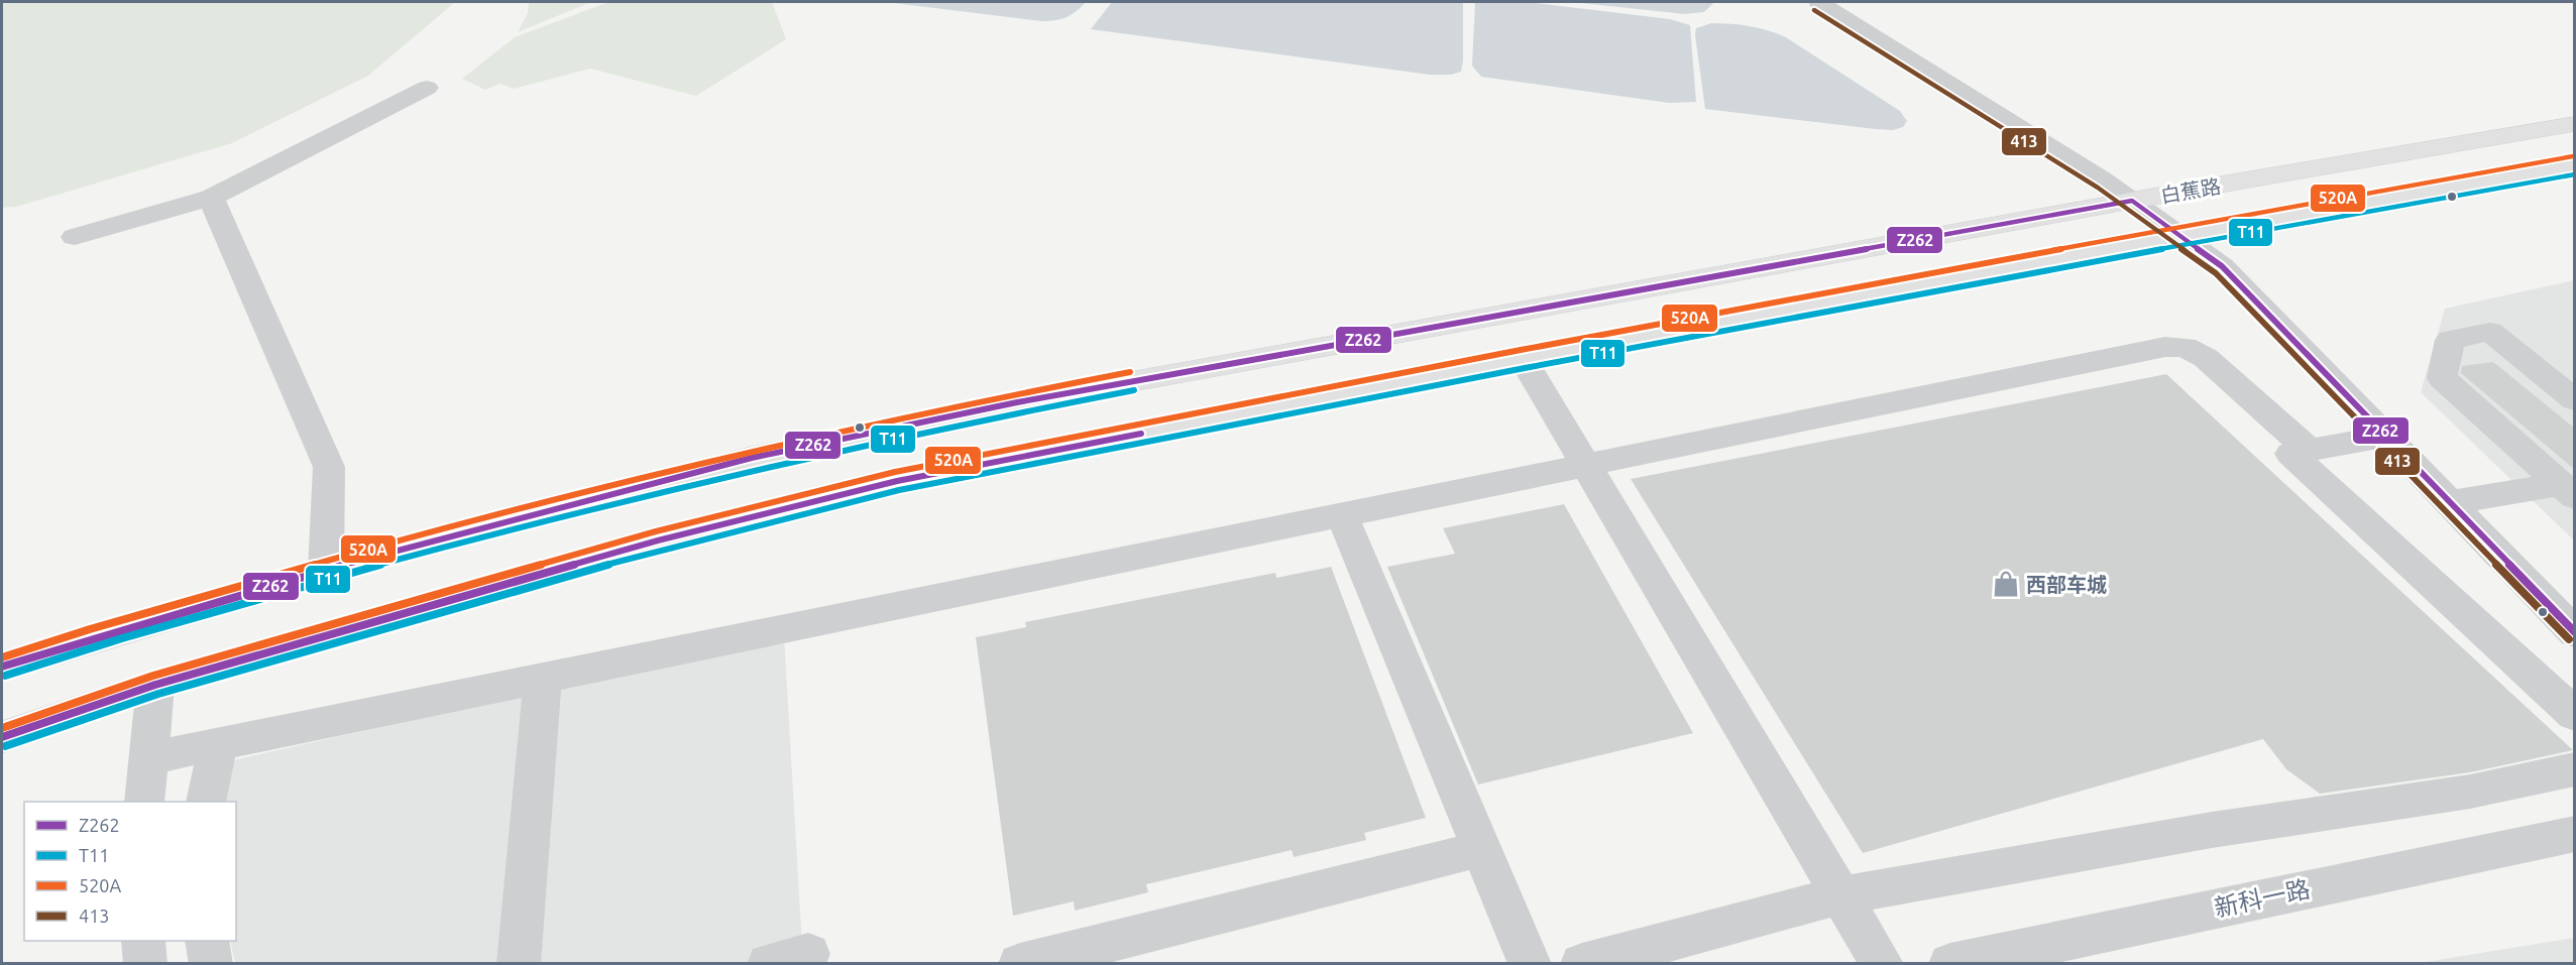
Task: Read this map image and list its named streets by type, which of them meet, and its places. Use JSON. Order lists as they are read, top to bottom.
{
  "streets": {
    "main road": ["白蕉路"],
    "street": ["新科一路"]
  },
  "places": {
    "shop": ["西部车城"]
  },
  "lines": [
    "transit line 413",
    "transit line 520A",
    "transit line T11",
    "transit line Z262"
  ],
  "legend": [
    "Z262",
    "T11",
    "520A",
    "413"
  ]
}
